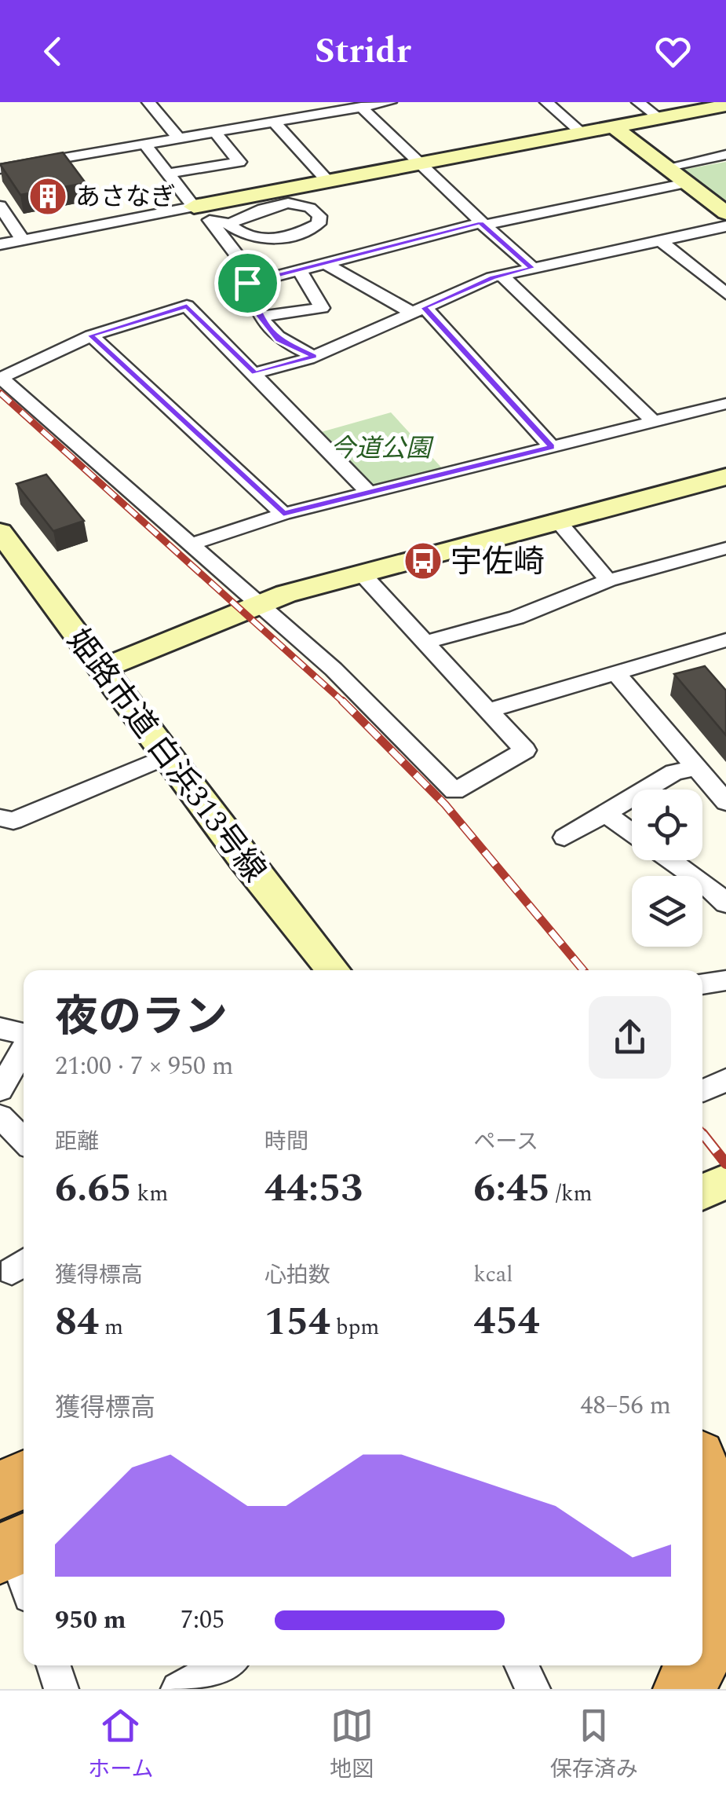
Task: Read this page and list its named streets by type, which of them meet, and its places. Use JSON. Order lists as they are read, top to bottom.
{
  "streets": {
    "street": ["姫路市道 白浜313号線"]
  },
  "parks": ["今道公園"],
  "places": {
    "building": ["あさなぎ"],
    "bus stop": ["宇佐崎"]
  },
  "page": {
    "header": "Stridr",
    "heading": ["夜のラン", "21:00 · 7 × 950 m"],
    "stats": [
      ["距離", "6.65 km"],
      ["時間", "44:53"],
      ["ペース", "6:45 /km"],
      ["獲得標高", "84 m"],
      ["心拍数", "154 bpm"],
      ["kcal", "454"]
    ],
    "chart": ["獲得標高", "48–56 m"],
    "list": [
      {
        "name": "950 m",
        "note": "7:05"
      }
    ],
    "tabs": ["ホーム", "地図", "保存済み"]
  }
}
